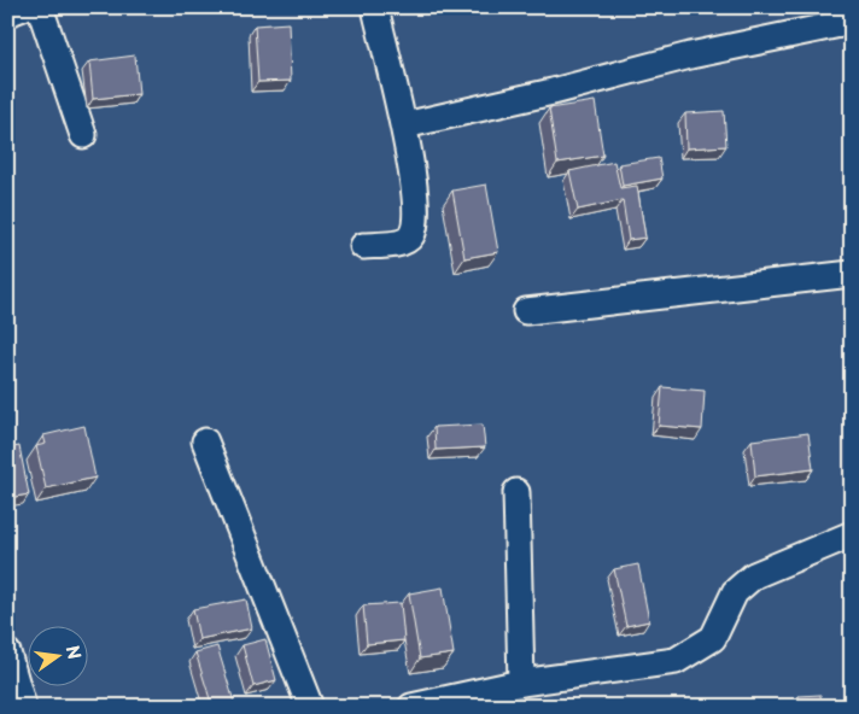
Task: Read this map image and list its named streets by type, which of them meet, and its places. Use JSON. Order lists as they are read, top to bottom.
{
  "north": "right"
}
